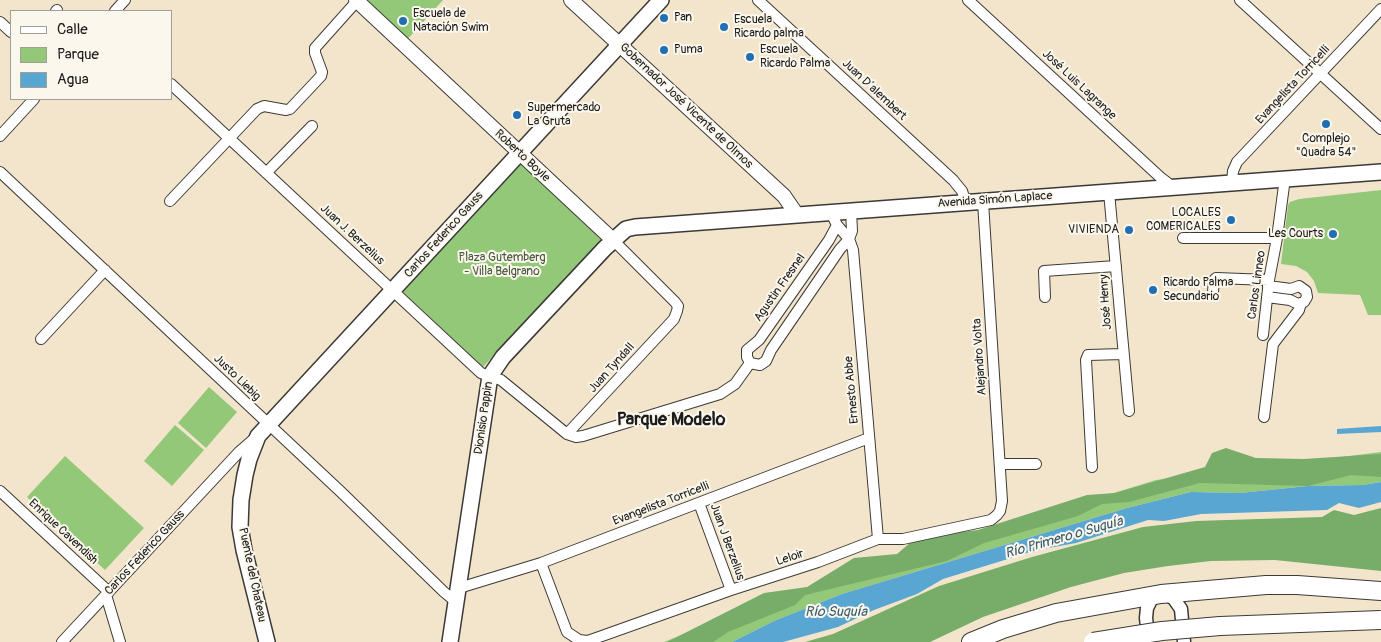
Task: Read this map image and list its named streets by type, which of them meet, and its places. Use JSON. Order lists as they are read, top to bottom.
{
  "streets": {
    "main road": [
      "Gobernador José Vicente de Olmos",
      "Roberto Boyle",
      "Avenida Simón Laplace",
      "Carlos Federico Gauss",
      "Dionisio Pappin",
      "Puente del Chateau"
    ],
    "street": [
      "José Luis Lagrange",
      "Evangelista Torricelli",
      "Juan D´alembert",
      "Juan J. Berzelius",
      "Carlos Linneo",
      "Agustin Fresnel",
      "José Henry",
      "Alejandro Volta",
      "Juan Tyndall",
      "Justo Liebig",
      "Ernesto Abbe",
      "Enrique Cavendish",
      "Juan J Berzelius",
      "Leloir"
    ]
  },
  "crossings": [
    ["José Luis Lagrange", "Avenida Simón Laplace"],
    ["Evangelista Torricelli", "Avenida Simón Laplace"],
    ["Evangelista Torricelli", "Justo Liebig"],
    ["Evangelista Torricelli", "Ernesto Abbe"],
    ["Evangelista Torricelli", "Dionisio Pappin"],
    ["Evangelista Torricelli", "Juan J Berzelius"],
    ["Juan D´alembert", "Avenida Simón Laplace"],
    ["Gobernador José Vicente de Olmos", "Avenida Simón Laplace"],
    ["Gobernador José Vicente de Olmos", "Carlos Federico Gauss"],
    ["Roberto Boyle", "Avenida Simón Laplace"],
    ["Roberto Boyle", "Carlos Federico Gauss"],
    ["Roberto Boyle", "Juan Tyndall"],
    ["Roberto Boyle", "Dionisio Pappin"],
    ["Avenida Simón Laplace", "Carlos Linneo"],
    ["Avenida Simón Laplace", "Agustin Fresnel"],
    ["Avenida Simón Laplace", "José Henry"],
    ["Avenida Simón Laplace", "Alejandro Volta"],
    ["Avenida Simón Laplace", "Ernesto Abbe"],
    ["Avenida Simón Laplace", "Dionisio Pappin"],
    ["Juan J. Berzelius", "Carlos Federico Gauss"],
    ["Juan J. Berzelius", "Agustin Fresnel"],
    ["Juan J. Berzelius", "Juan Tyndall"],
    ["Juan J. Berzelius", "Dionisio Pappin"],
    ["Carlos Federico Gauss", "Justo Liebig"],
    ["Carlos Federico Gauss", "Enrique Cavendish"],
    ["Carlos Federico Gauss", "Puente del Chateau"],
    ["Agustin Fresnel", "Juan Tyndall"],
    ["Agustin Fresnel", "Ernesto Abbe"],
    ["Alejandro Volta", "Leloir"],
    ["Justo Liebig", "Dionisio Pappin"],
    ["Justo Liebig", "Puente del Chateau"],
    ["Ernesto Abbe", "Leloir"],
    ["Juan J Berzelius", "Leloir"]
  ],
  "districts": ["Parque Modelo"],
  "water": ["Río Primero o Suquía", "Río Suquía"],
  "parks": ["Plaza Gutemberg - Villa Belgrano"],
  "places": [
    "Pan",
    "Escuela de Natación Swim",
    "Escuela Ricardo palma",
    "Puma",
    "Escuela Ricardo Palma",
    "Supermercado La Gruta",
    "Complejo \"Quadra 54\"",
    "LOCALES COMERICALES",
    "VIVIENDA",
    "Les Courts",
    "Ricardo Palma Secundario"
  ],
  "legend": ["Calle", "Parque", "Agua"]
}
